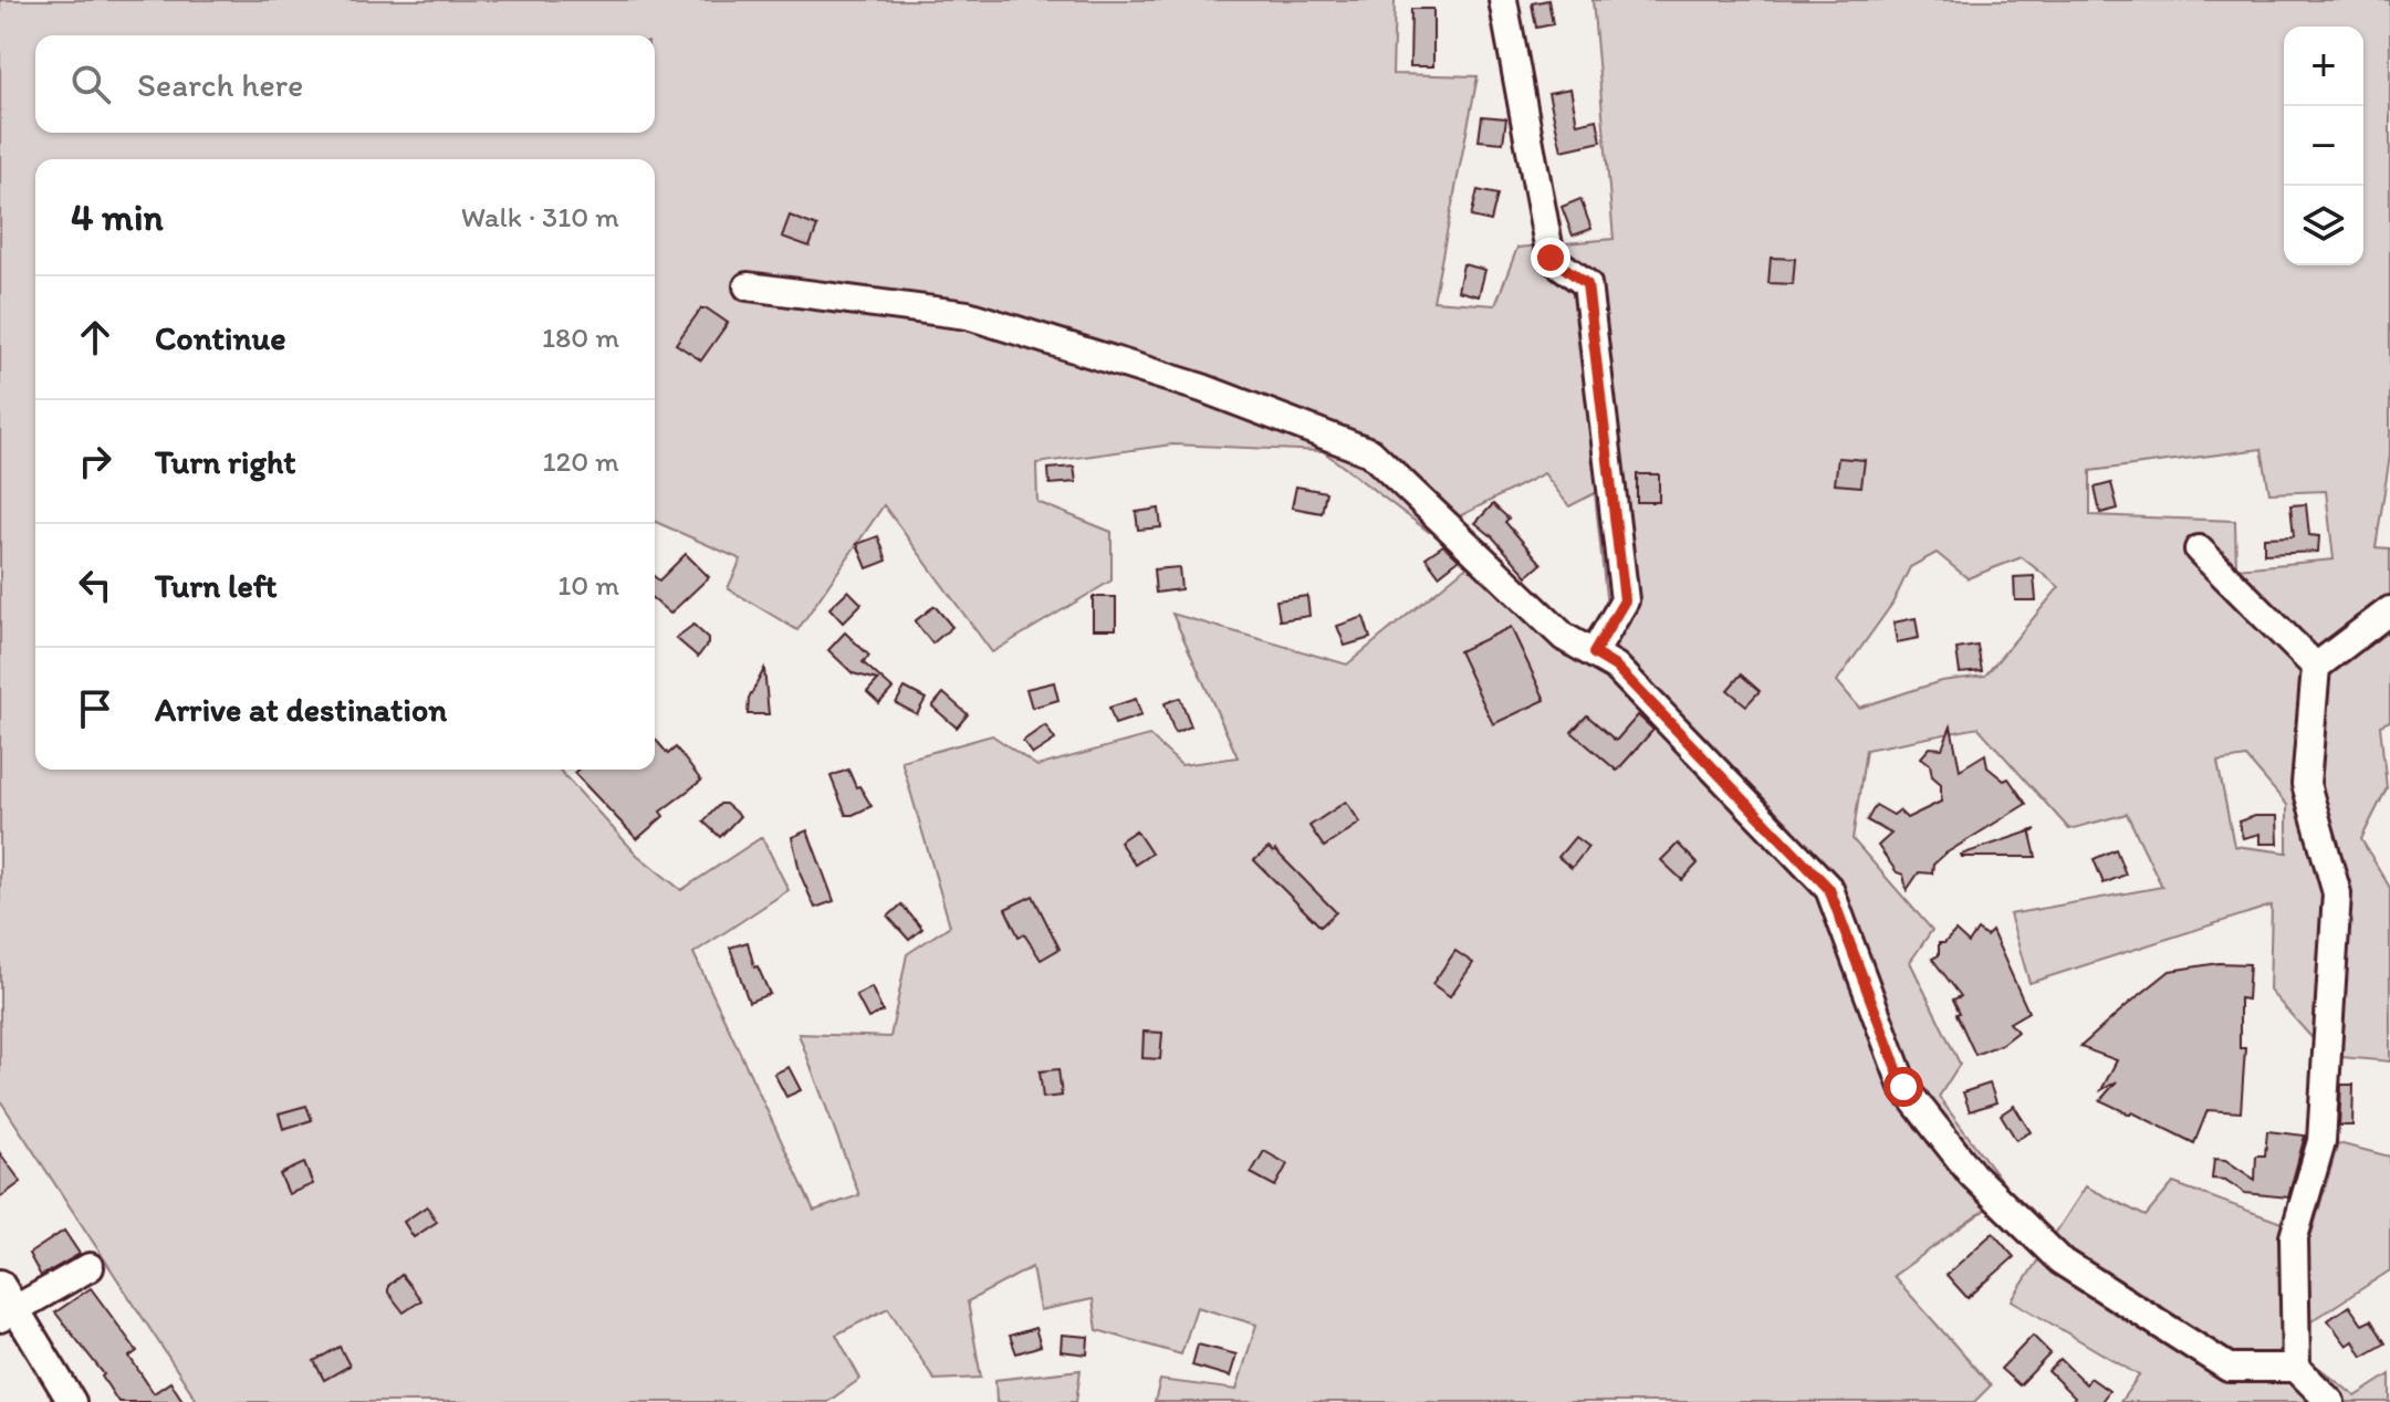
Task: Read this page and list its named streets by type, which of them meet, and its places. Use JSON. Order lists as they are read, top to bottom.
{
  "page": {
    "map_buttons": ["+", "−"],
    "search": "Search here",
    "heading": ["4 min", "Walk · 310 m"],
    "list": [
      ["Continue", "180 m"],
      ["Turn right", "120 m"],
      ["Turn left", "10 m"],
      "Arrive at destination"
    ]
  }
}
